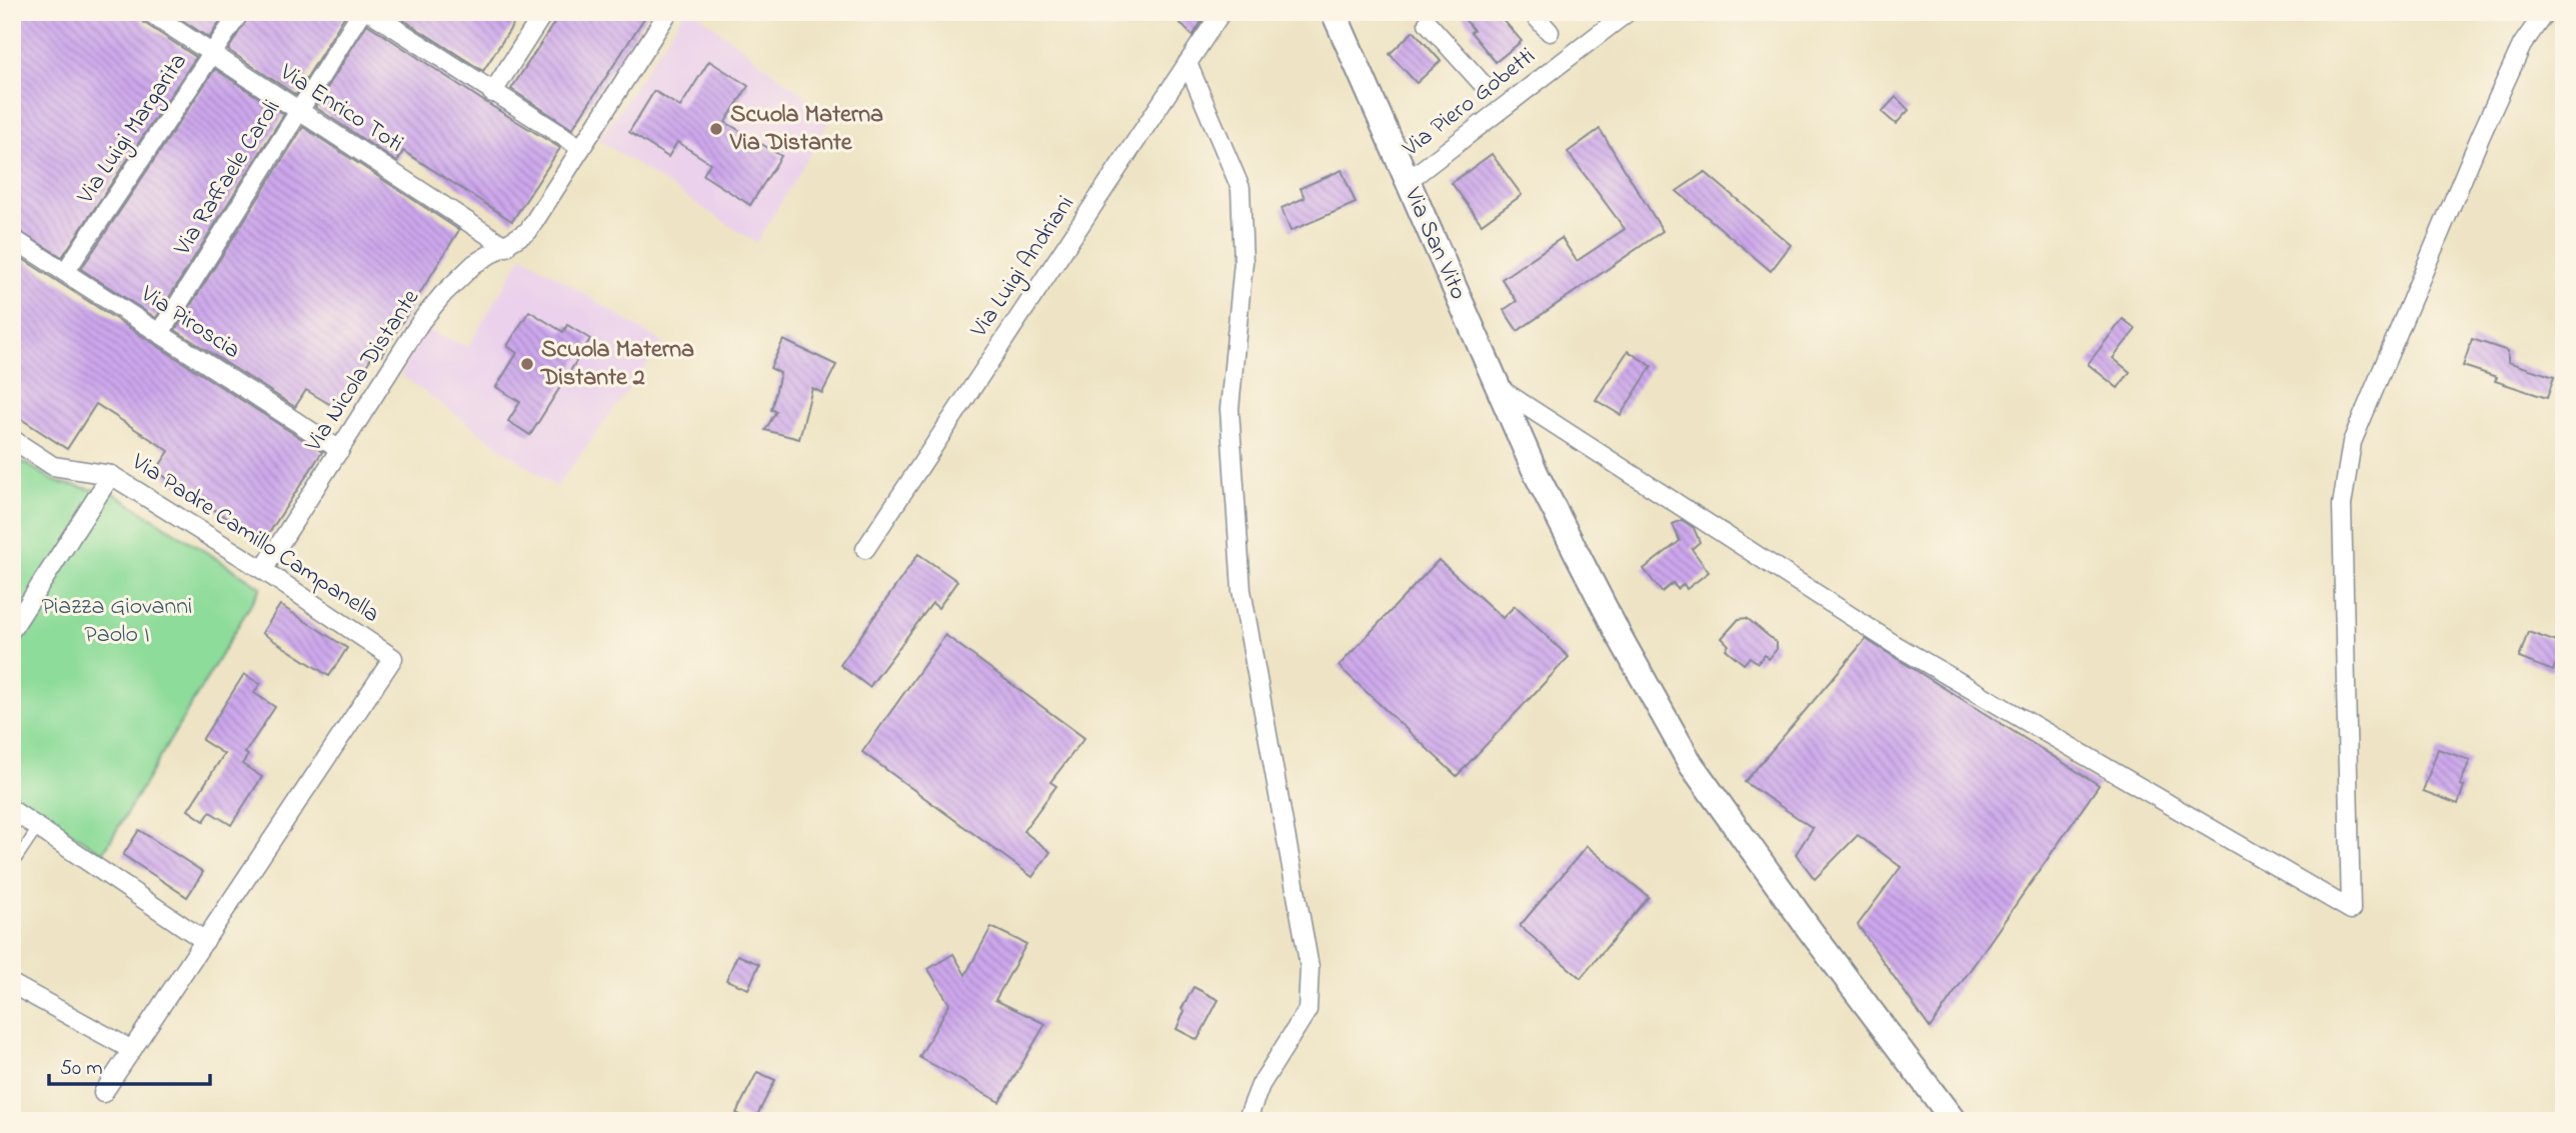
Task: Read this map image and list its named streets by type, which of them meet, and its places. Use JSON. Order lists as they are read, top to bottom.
{
  "streets": {
    "street": [
      "Via Piero Gobetti",
      "Via Enrico Toti",
      "Via Luigi Margarita",
      "Via Raffaele Caroli",
      "Via San Vito",
      "Via Luigi Andriani",
      "Via Piroscia",
      "Via Nicola Distante",
      "Via Padre Camillo Campanella"
    ]
  },
  "crossings": [
    ["Via Piero Gobetti", "Via San Vito"],
    ["Via Enrico Toti", "Via Luigi Margarita"],
    ["Via Enrico Toti", "Via Raffaele Caroli"],
    ["Via Enrico Toti", "Via Nicola Distante"],
    ["Via Luigi Margarita", "Via Piroscia"],
    ["Via Raffaele Caroli", "Via Piroscia"],
    ["Via Piroscia", "Via Nicola Distante"],
    ["Via Nicola Distante", "Via Padre Camillo Campanella"]
  ],
  "parks": ["Piazza Giovanni Paolo I"],
  "places": ["Scuola Materna Via Distante", "Scuola Materna Distante 2"],
  "scale_bar": "50 m"
}
